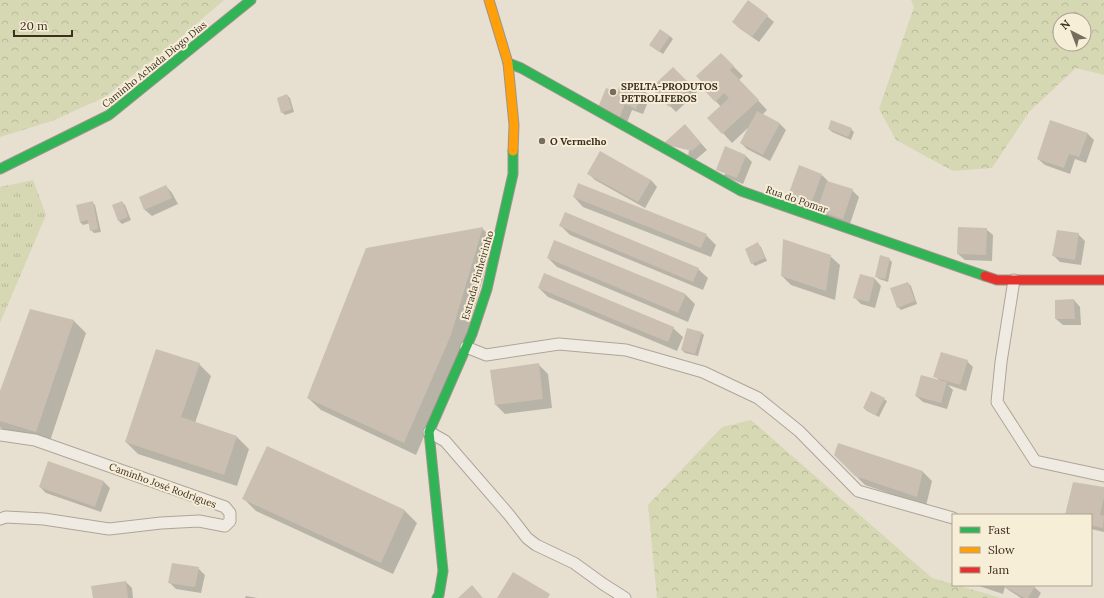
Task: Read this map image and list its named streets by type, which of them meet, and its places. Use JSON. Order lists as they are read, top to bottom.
{
  "streets": {
    "street": ["Caminho Achada Diogo Dias", "Rua do Pomar", "Estrada Pinheirinho"],
    "lane": ["Caminho José Rodrigues"]
  },
  "crossings": [
    ["Rua do Pomar", "Estrada Pinheirinho"]
  ],
  "places": ["SPELTA-PRODUTOS PETROLIFEROS", "O Vermelho"],
  "legend": ["Fast", "Slow", "Jam"],
  "scale_bar": "20 m",
  "north": "top left"
}
